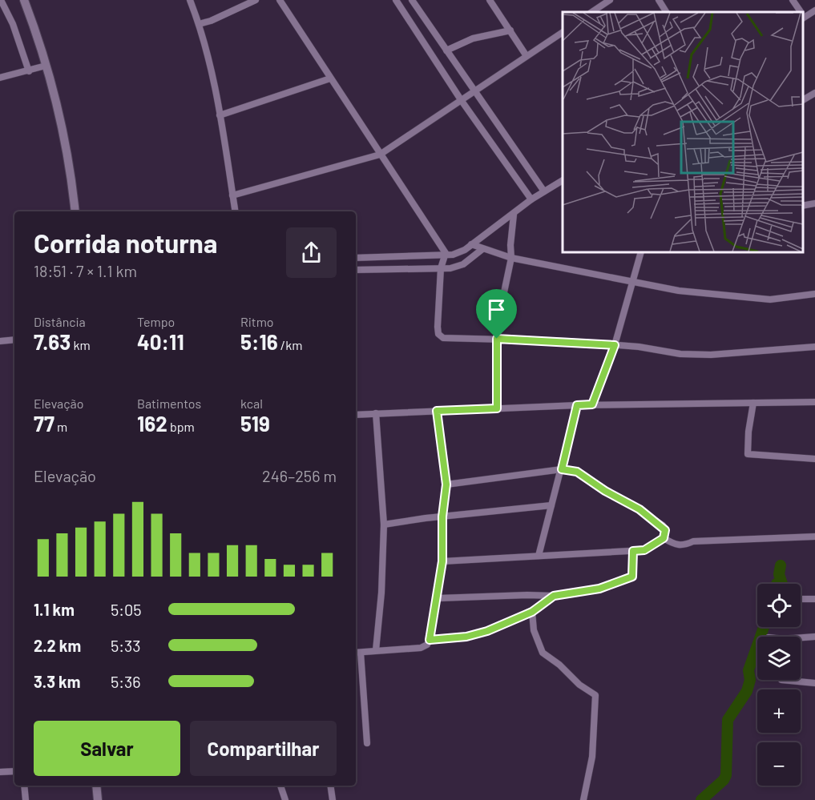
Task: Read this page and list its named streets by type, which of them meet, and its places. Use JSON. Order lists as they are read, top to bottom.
{
  "page": {
    "heading": ["Corrida noturna", "18:51 · 7 × 1.1 km"],
    "stats": [
      ["Distância", "7.63 km"],
      ["Tempo", "40:11"],
      ["Ritmo", "5:16 /km"],
      ["Elevação", "77 m"],
      ["Batimentos", "162 bpm"],
      ["kcal", "519"]
    ],
    "chart": ["Elevação", "246–256 m"],
    "map_buttons": ["+", "−"],
    "list": [
      {
        "name": "1.1 km",
        "note": "5:05"
      },
      {
        "name": "2.2 km",
        "note": "5:33"
      },
      {
        "name": "3.3 km",
        "note": "5:36"
      }
    ],
    "buttons": ["Salvar", "Compartilhar"]
  }
}
